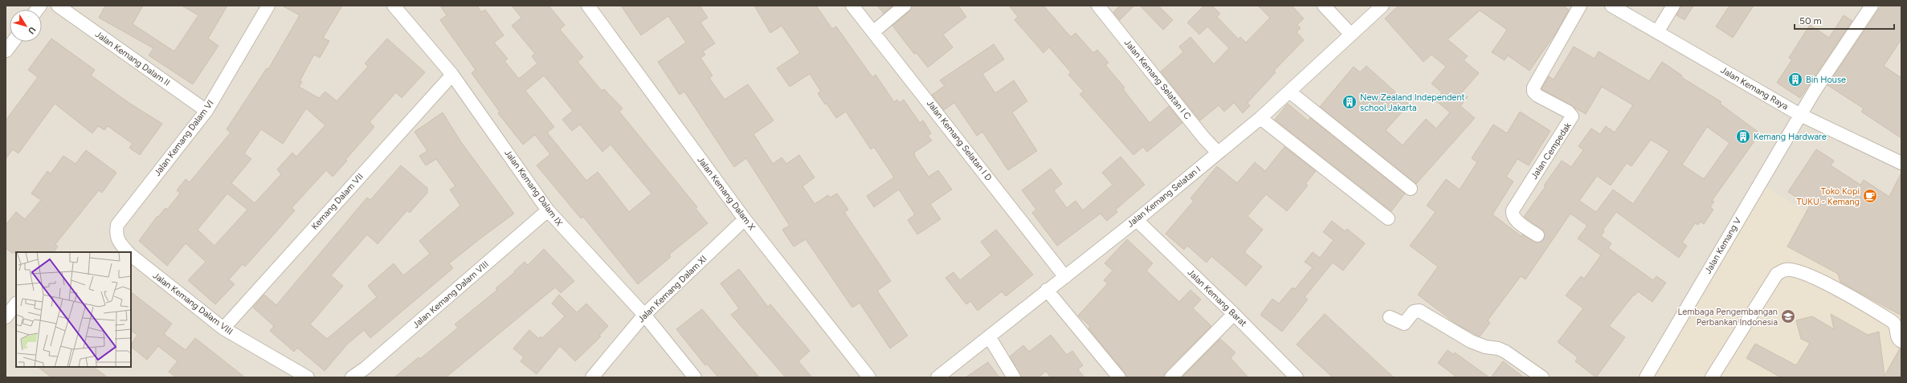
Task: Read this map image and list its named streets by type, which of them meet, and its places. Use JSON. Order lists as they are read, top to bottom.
{
  "streets": {
    "street": [
      "Jalan Kemang Dalam II",
      "Jalan Kemang Selatan I C",
      "Jalan Kemang Raya",
      "Jalan Kemang Dalam VI",
      "Jalan Kemang Selatan I D",
      "Jalan Cempedak",
      "Jalan Kemang Dalam IX",
      "Jalan Kemang Dalam X",
      "Jalan Kemang Selatan I",
      "Kemang Dalam VII",
      "Jalan Kemang V",
      "Jalan Kemang Dalam XI",
      "Jalan Kemang Dalam VIII",
      "Jalan Kemang Barat"
    ]
  },
  "crossings": [
    ["Jalan Kemang Dalam II", "Jalan Kemang Dalam VI"],
    ["Jalan Kemang Selatan I C", "Jalan Kemang Selatan I"],
    ["Jalan Kemang Raya", "Jalan Kemang V"],
    ["Jalan Kemang Dalam VI", "Jalan Kemang Dalam VIII"],
    ["Jalan Kemang Selatan I D", "Jalan Kemang Selatan I"],
    ["Jalan Kemang Dalam IX", "Kemang Dalam VII"],
    ["Jalan Kemang Dalam IX", "Jalan Kemang Dalam XI"],
    ["Jalan Kemang Dalam IX", "Jalan Kemang Dalam VIII"],
    ["Jalan Kemang Dalam X", "Jalan Kemang Dalam XI"],
    ["Jalan Kemang Selatan I", "Jalan Kemang Barat"],
    ["Kemang Dalam VII", "Jalan Kemang Dalam VIII"]
  ],
  "places": {
    "building": ["Bin House", "New Zealand Independent school Jakarta", "Kemang Hardware"],
    "cafe": ["Toko Kopi TUKU - Kemang"],
    "school or university": ["Lembaga Pengembangan Perbankan Indonesia"]
  },
  "scale_bar": "50 m",
  "north": "bottom right"
}
